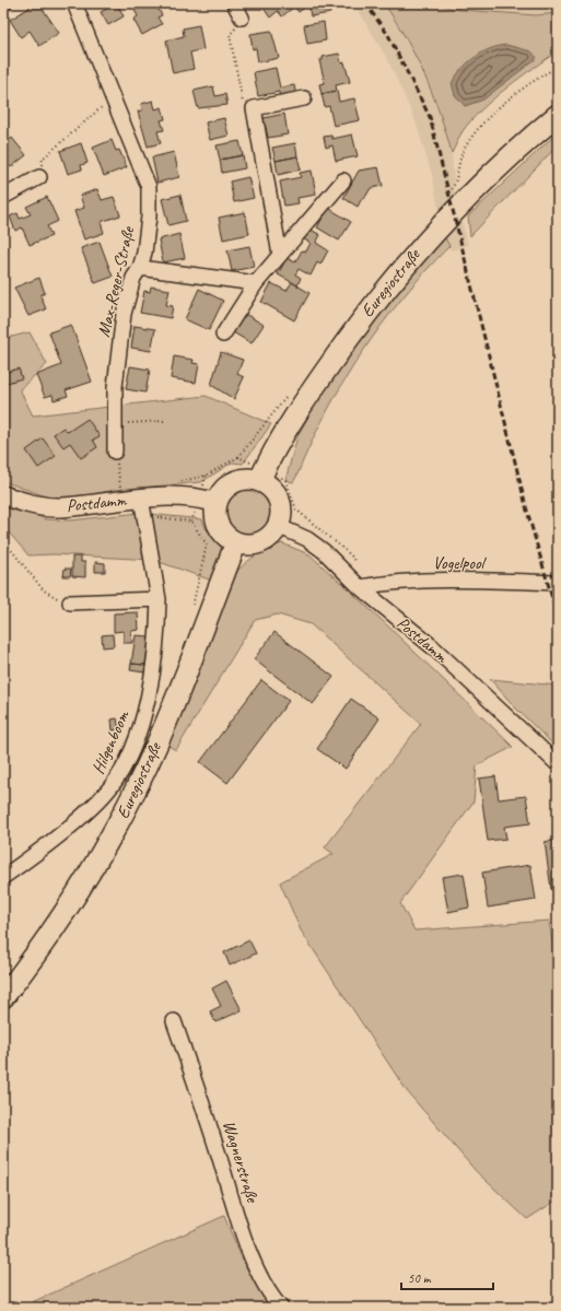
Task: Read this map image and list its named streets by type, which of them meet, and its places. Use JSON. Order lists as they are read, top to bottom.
{
  "streets": {
    "main road": ["Euregiostraße"],
    "street": [
      "Max-Reger-Straße",
      "Postdamm",
      "Vogelpool",
      "Hilgenboom",
      "Wagnerstraße"
    ]
  },
  "crossings": [
    ["Euregiostraße", "Postdamm"],
    ["Postdamm", "Vogelpool"],
    ["Postdamm", "Hilgenboom"]
  ],
  "scale_bar": "50 m"
}
